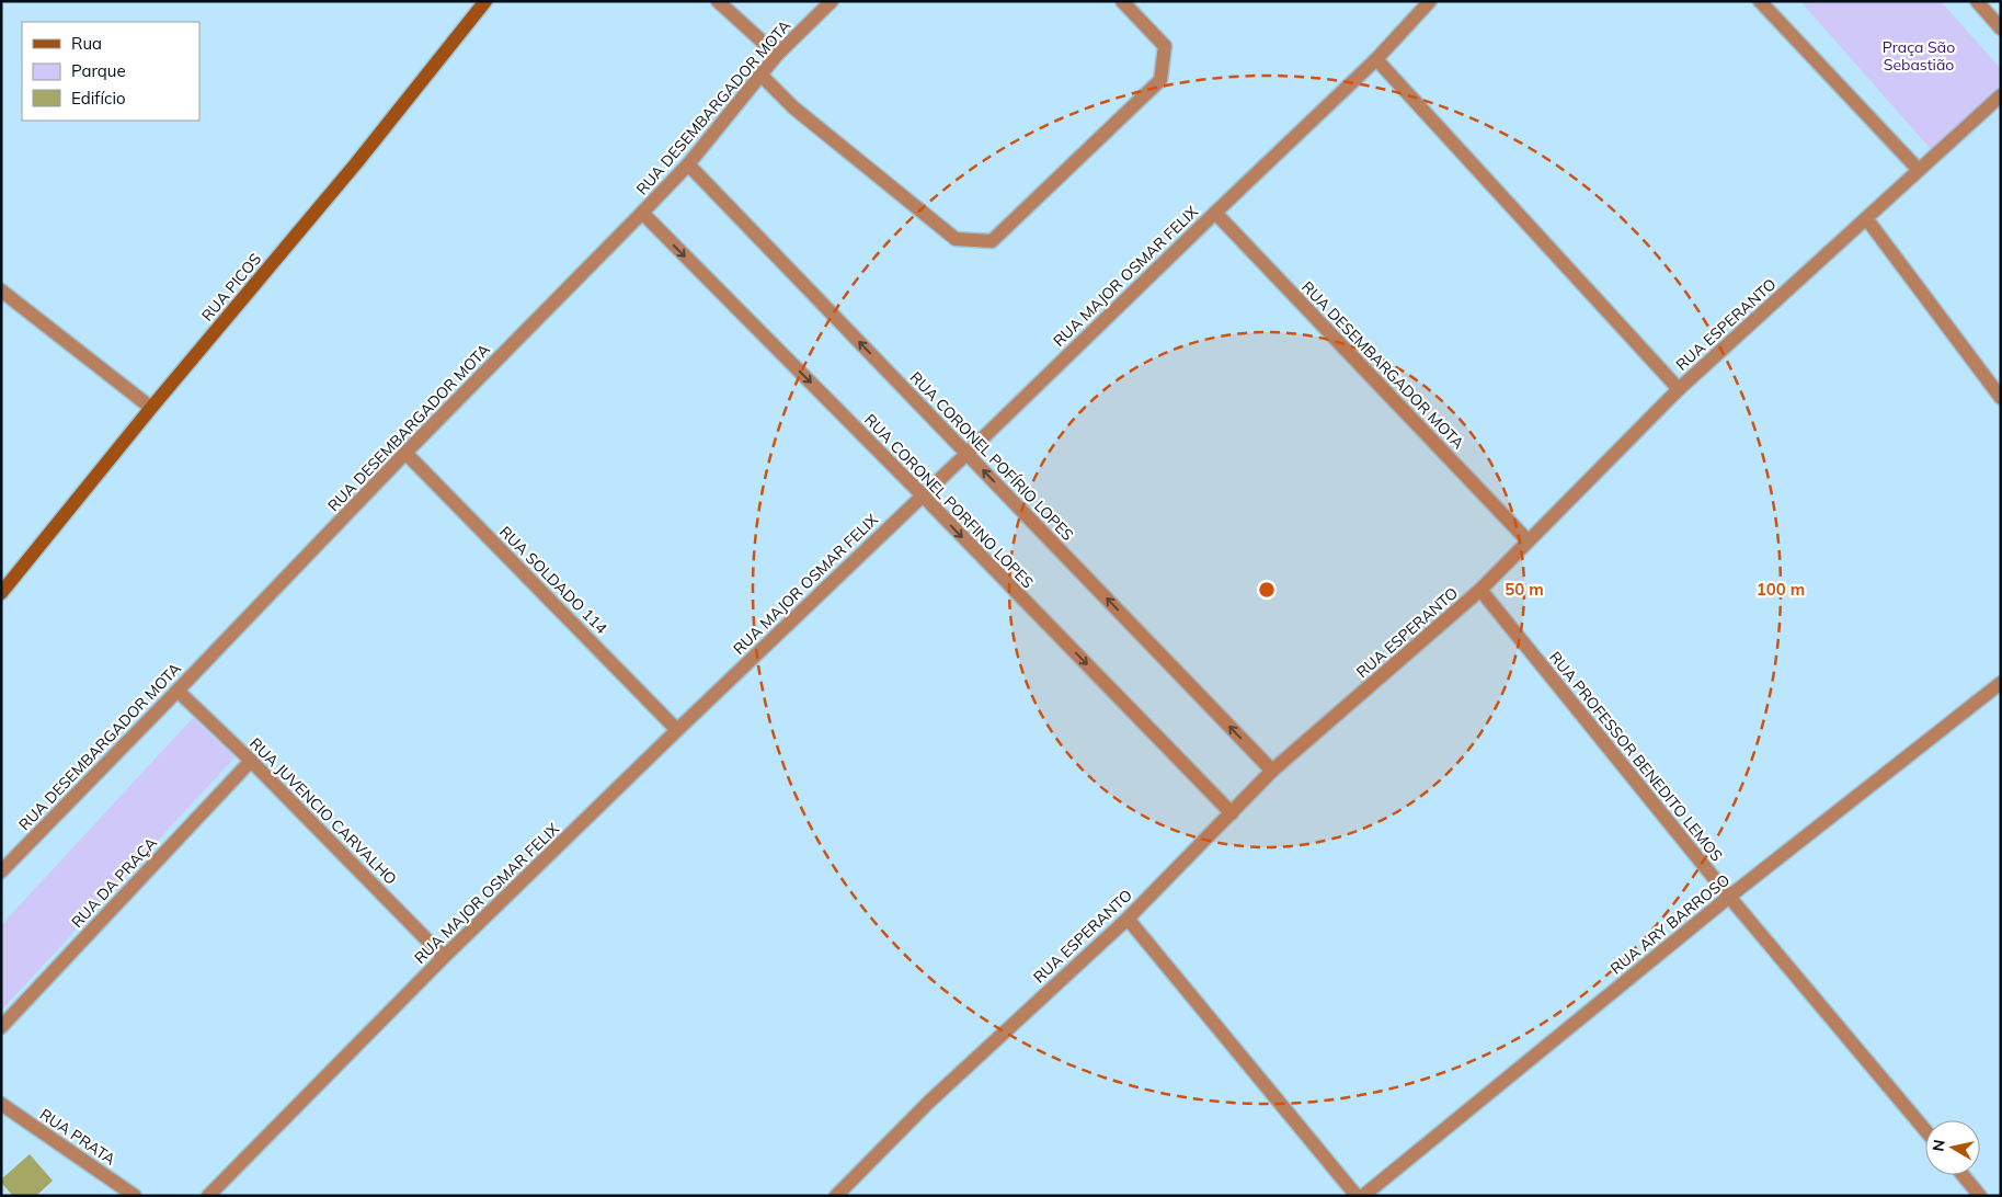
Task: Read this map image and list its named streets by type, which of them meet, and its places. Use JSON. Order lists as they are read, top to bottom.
{
  "streets": {
    "main road": ["RUA PICOS"],
    "street": [
      "RUA DESEMBARGADOR MOTA",
      "RUA MAJOR OSMAR FELIX",
      "RUA ESPERANTO",
      "RUA CORONEL POFÍRIO LOPES",
      "RUA CORONEL PORFINO LOPES",
      "RUA SOLDADO 114",
      "RUA PROFESSOR BENEDITO LEMOS",
      "RUA JUVENCIO CARVALHO",
      "RUA DA PRAÇA",
      "RUA ARY BARROSO",
      "RUA PRATA"
    ]
  },
  "crossings": [
    ["RUA DESEMBARGADOR MOTA", "RUA MAJOR OSMAR FELIX"],
    ["RUA DESEMBARGADOR MOTA", "RUA ESPERANTO"],
    ["RUA DESEMBARGADOR MOTA", "RUA CORONEL POFÍRIO LOPES"],
    ["RUA DESEMBARGADOR MOTA", "RUA CORONEL PORFINO LOPES"],
    ["RUA DESEMBARGADOR MOTA", "RUA SOLDADO 114"],
    ["RUA DESEMBARGADOR MOTA", "RUA JUVENCIO CARVALHO"],
    ["RUA MAJOR OSMAR FELIX", "RUA CORONEL POFÍRIO LOPES"],
    ["RUA MAJOR OSMAR FELIX", "RUA CORONEL PORFINO LOPES"],
    ["RUA MAJOR OSMAR FELIX", "RUA SOLDADO 114"],
    ["RUA MAJOR OSMAR FELIX", "RUA JUVENCIO CARVALHO"],
    ["RUA ESPERANTO", "RUA CORONEL POFÍRIO LOPES"],
    ["RUA ESPERANTO", "RUA CORONEL PORFINO LOPES"],
    ["RUA ESPERANTO", "RUA PROFESSOR BENEDITO LEMOS"],
    ["RUA PROFESSOR BENEDITO LEMOS", "RUA ARY BARROSO"],
    ["RUA JUVENCIO CARVALHO", "RUA DA PRAÇA"]
  ],
  "one_way": ["RUA CORONEL POFÍRIO LOPES", "RUA CORONEL PORFINO LOPES"],
  "parks": ["Praça São Sebastião"],
  "legend": ["Rua", "Parque", "Edifício"],
  "north": "left",
  "rings": ["50 m", "100 m"]
}
